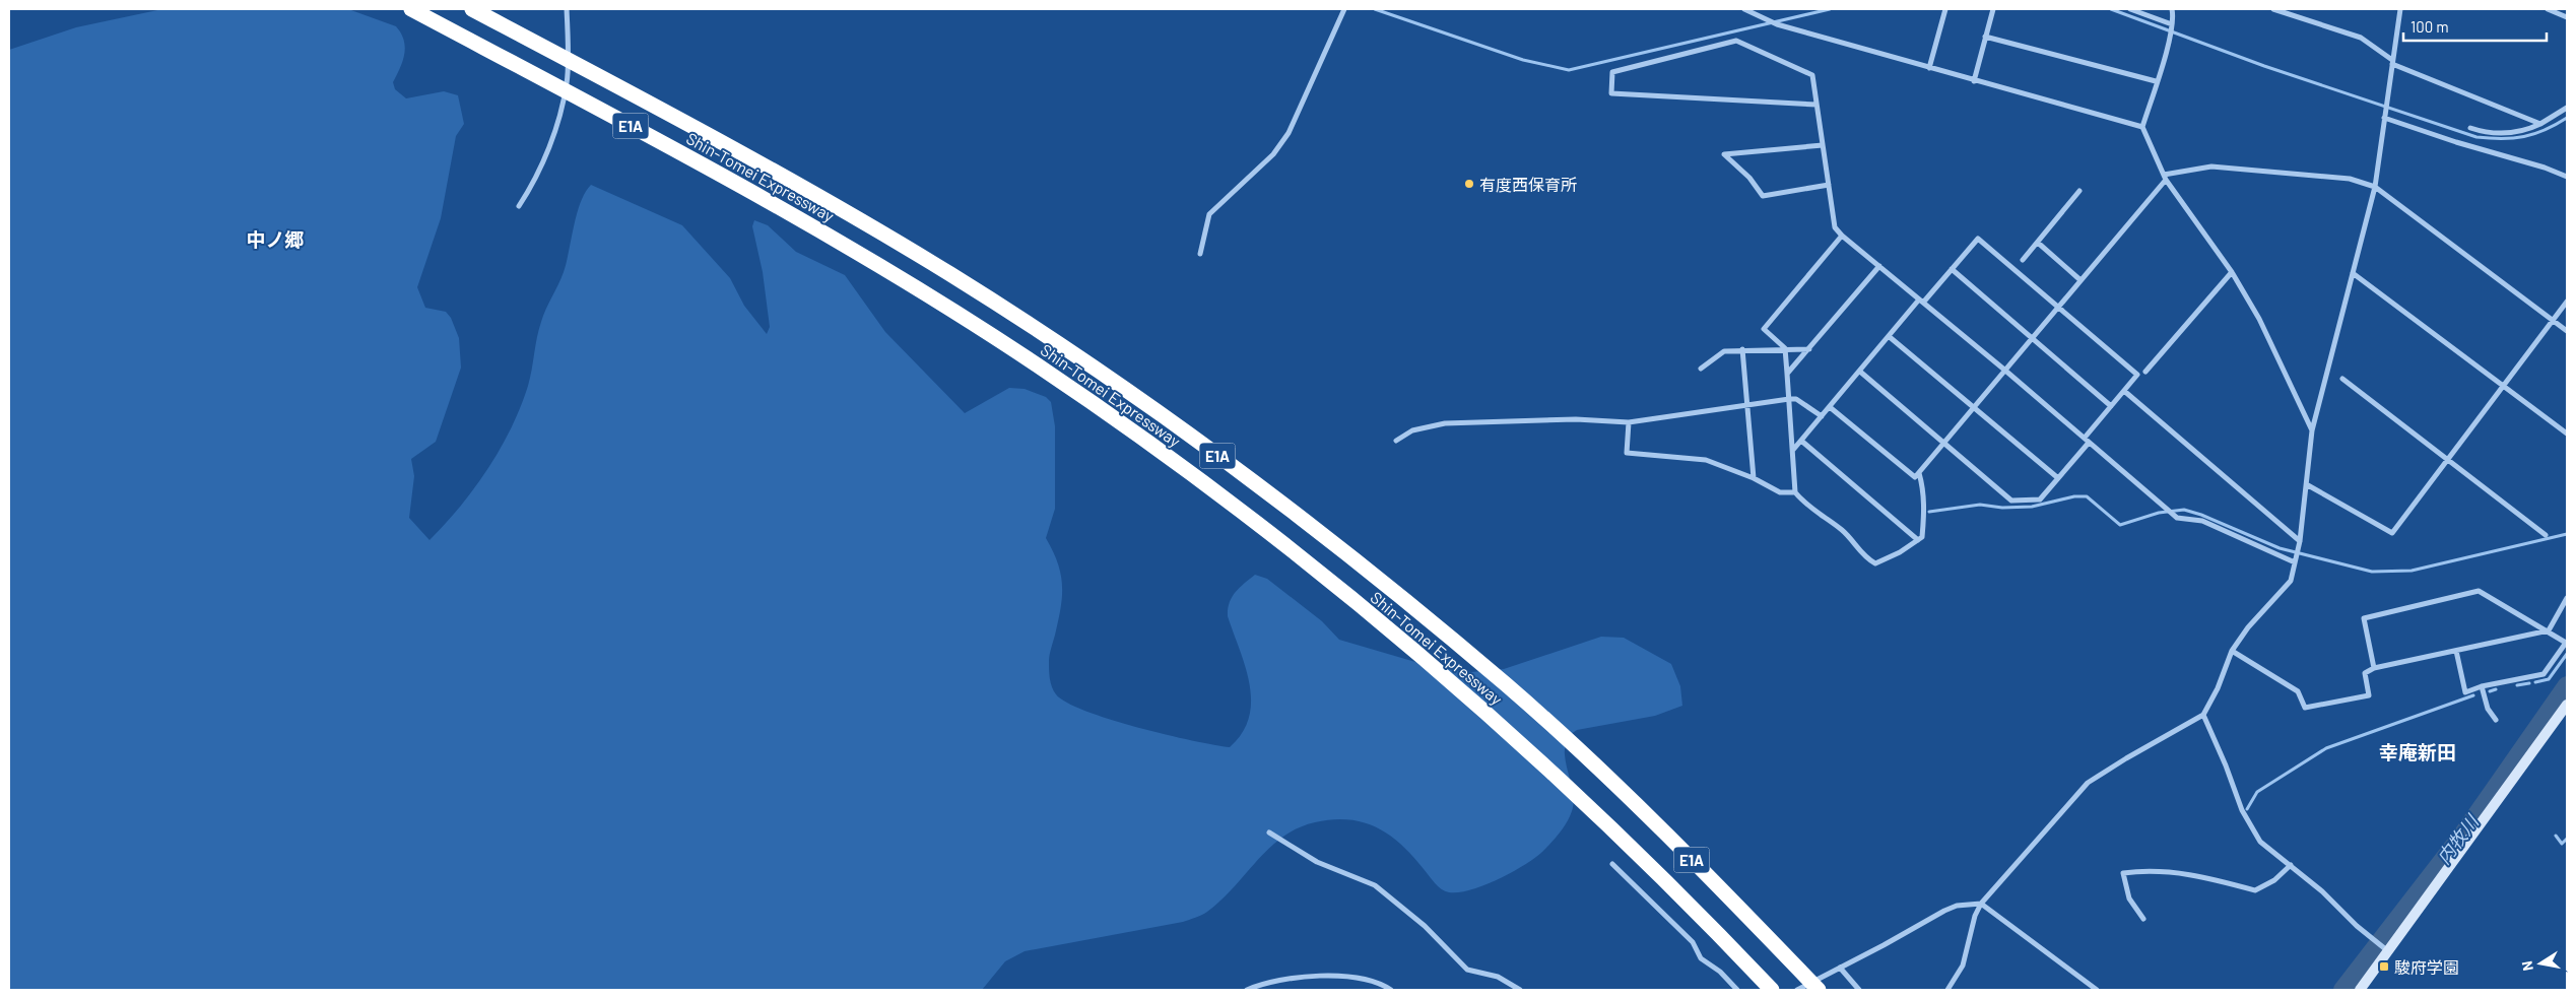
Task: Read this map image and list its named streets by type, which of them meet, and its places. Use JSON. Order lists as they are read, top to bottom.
{
  "streets": {
    "highway": ["E1A", "Shin-Tomei Expressway"]
  },
  "districts": ["中ノ郷", "幸庵新田"],
  "water": ["内牧川"],
  "places": {
    "other": ["有度西保育所"],
    "transit": ["駿府学園"]
  },
  "scale_bar": "100 m",
  "north": "left"
}
